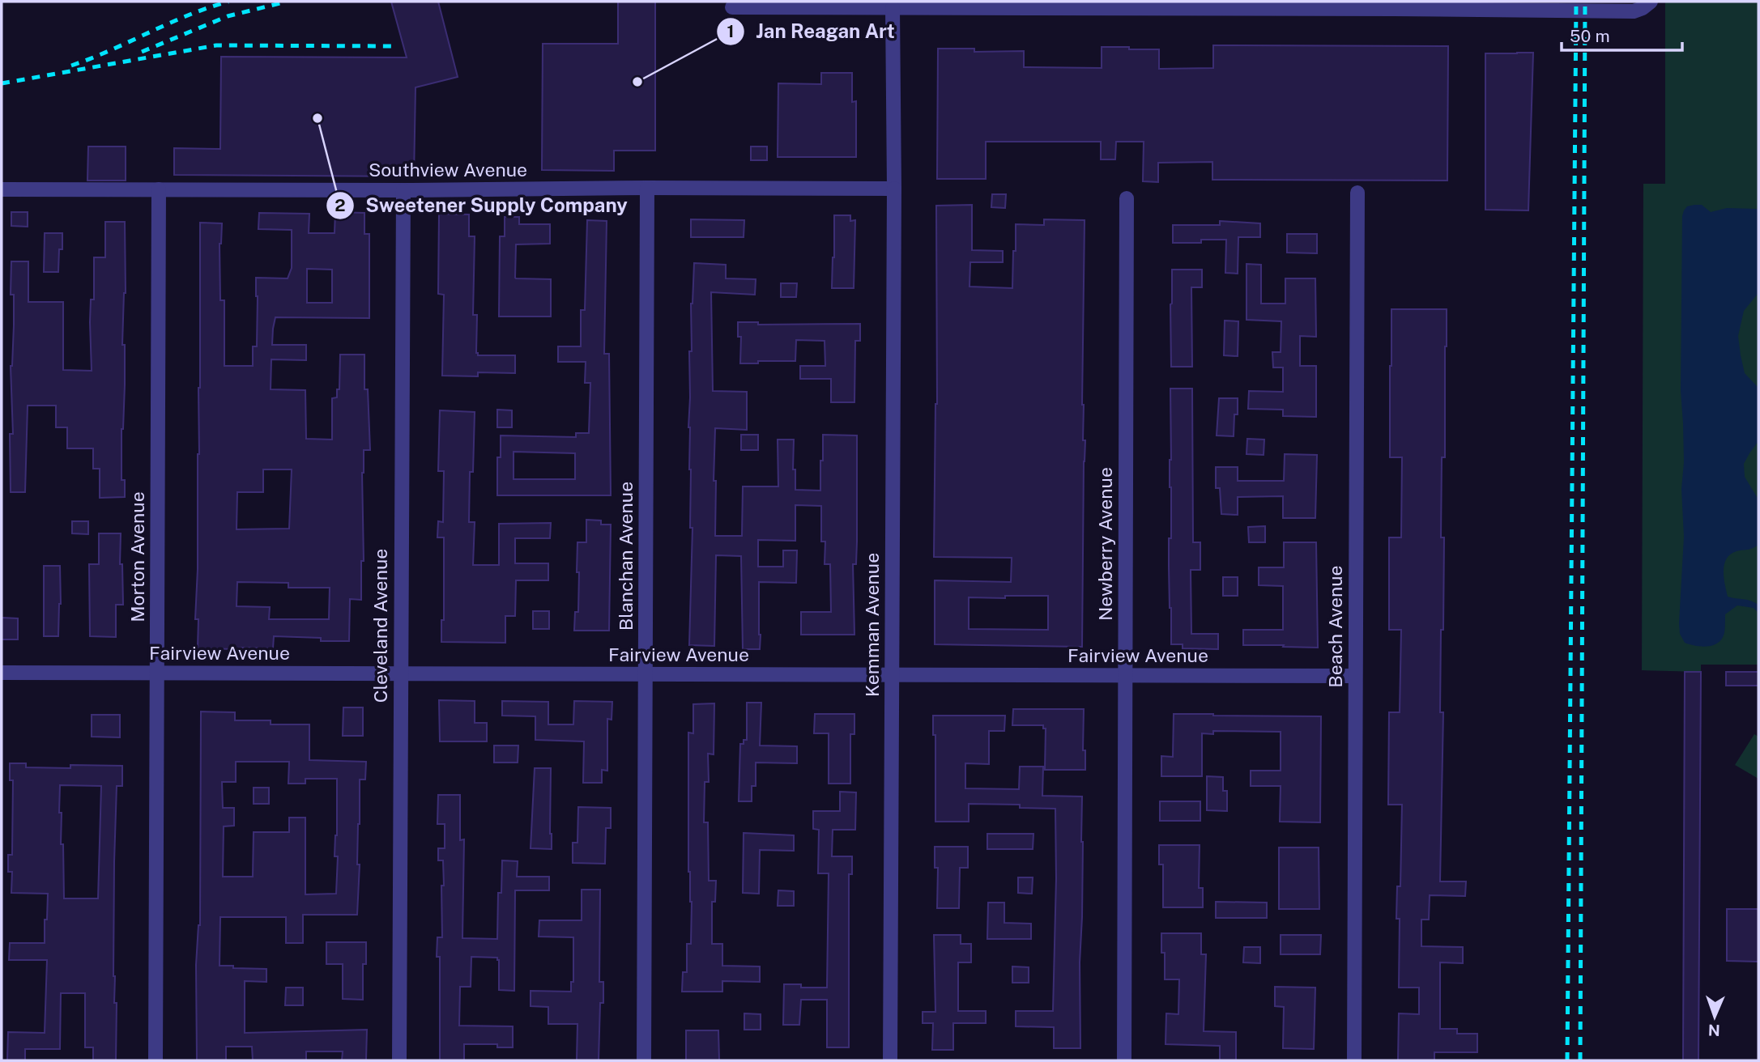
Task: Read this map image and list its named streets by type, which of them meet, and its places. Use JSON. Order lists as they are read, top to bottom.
{
  "streets": {
    "street": [
      "Southview Avenue",
      "Newberry Avenue",
      "Blanchan Avenue",
      "Morton Avenue",
      "Kemman Avenue",
      "Cleveland Avenue",
      "Beach Avenue",
      "Fairview Avenue"
    ]
  },
  "crossings": [
    ["Southview Avenue", "Blanchan Avenue"],
    ["Southview Avenue", "Morton Avenue"],
    ["Southview Avenue", "Kemman Avenue"],
    ["Southview Avenue", "Cleveland Avenue"],
    ["Newberry Avenue", "Fairview Avenue"],
    ["Blanchan Avenue", "Fairview Avenue"],
    ["Morton Avenue", "Fairview Avenue"],
    ["Kemman Avenue", "Fairview Avenue"],
    ["Cleveland Avenue", "Fairview Avenue"],
    ["Beach Avenue", "Fairview Avenue"]
  ],
  "places": ["Jan Reagan Art", "Sweetener Supply Company"],
  "scale_bar": "50 m",
  "north": "bottom"
}
